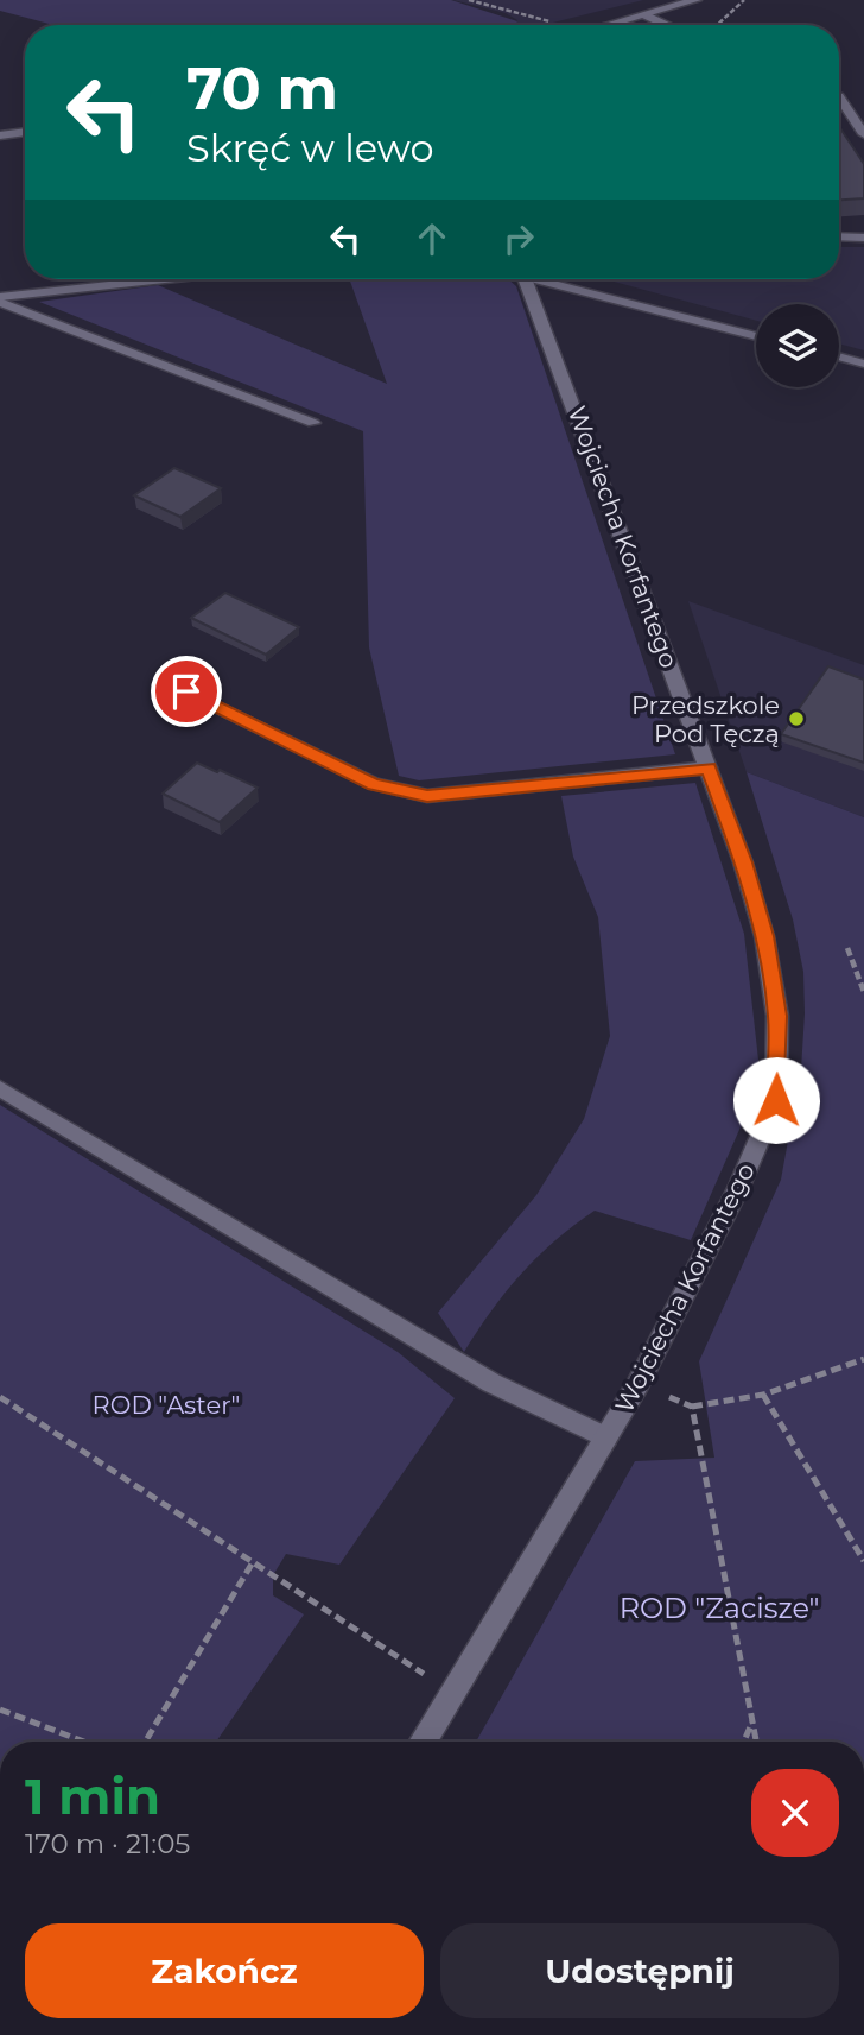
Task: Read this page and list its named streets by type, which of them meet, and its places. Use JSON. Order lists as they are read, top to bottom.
{
  "streets": {
    "street": ["Wojciecha Korfantego"]
  },
  "parks": ["ROD \"Aster\"", "ROD \"Zacisze\""],
  "places": ["Przedszkole Pod Tęczą"],
  "page": {
    "turn": ["70 m", "Skręć w lewo"],
    "heading": ["1 min", "170 m · 21:05"],
    "buttons": ["Zakończ", "Udostępnij"]
  }
}
